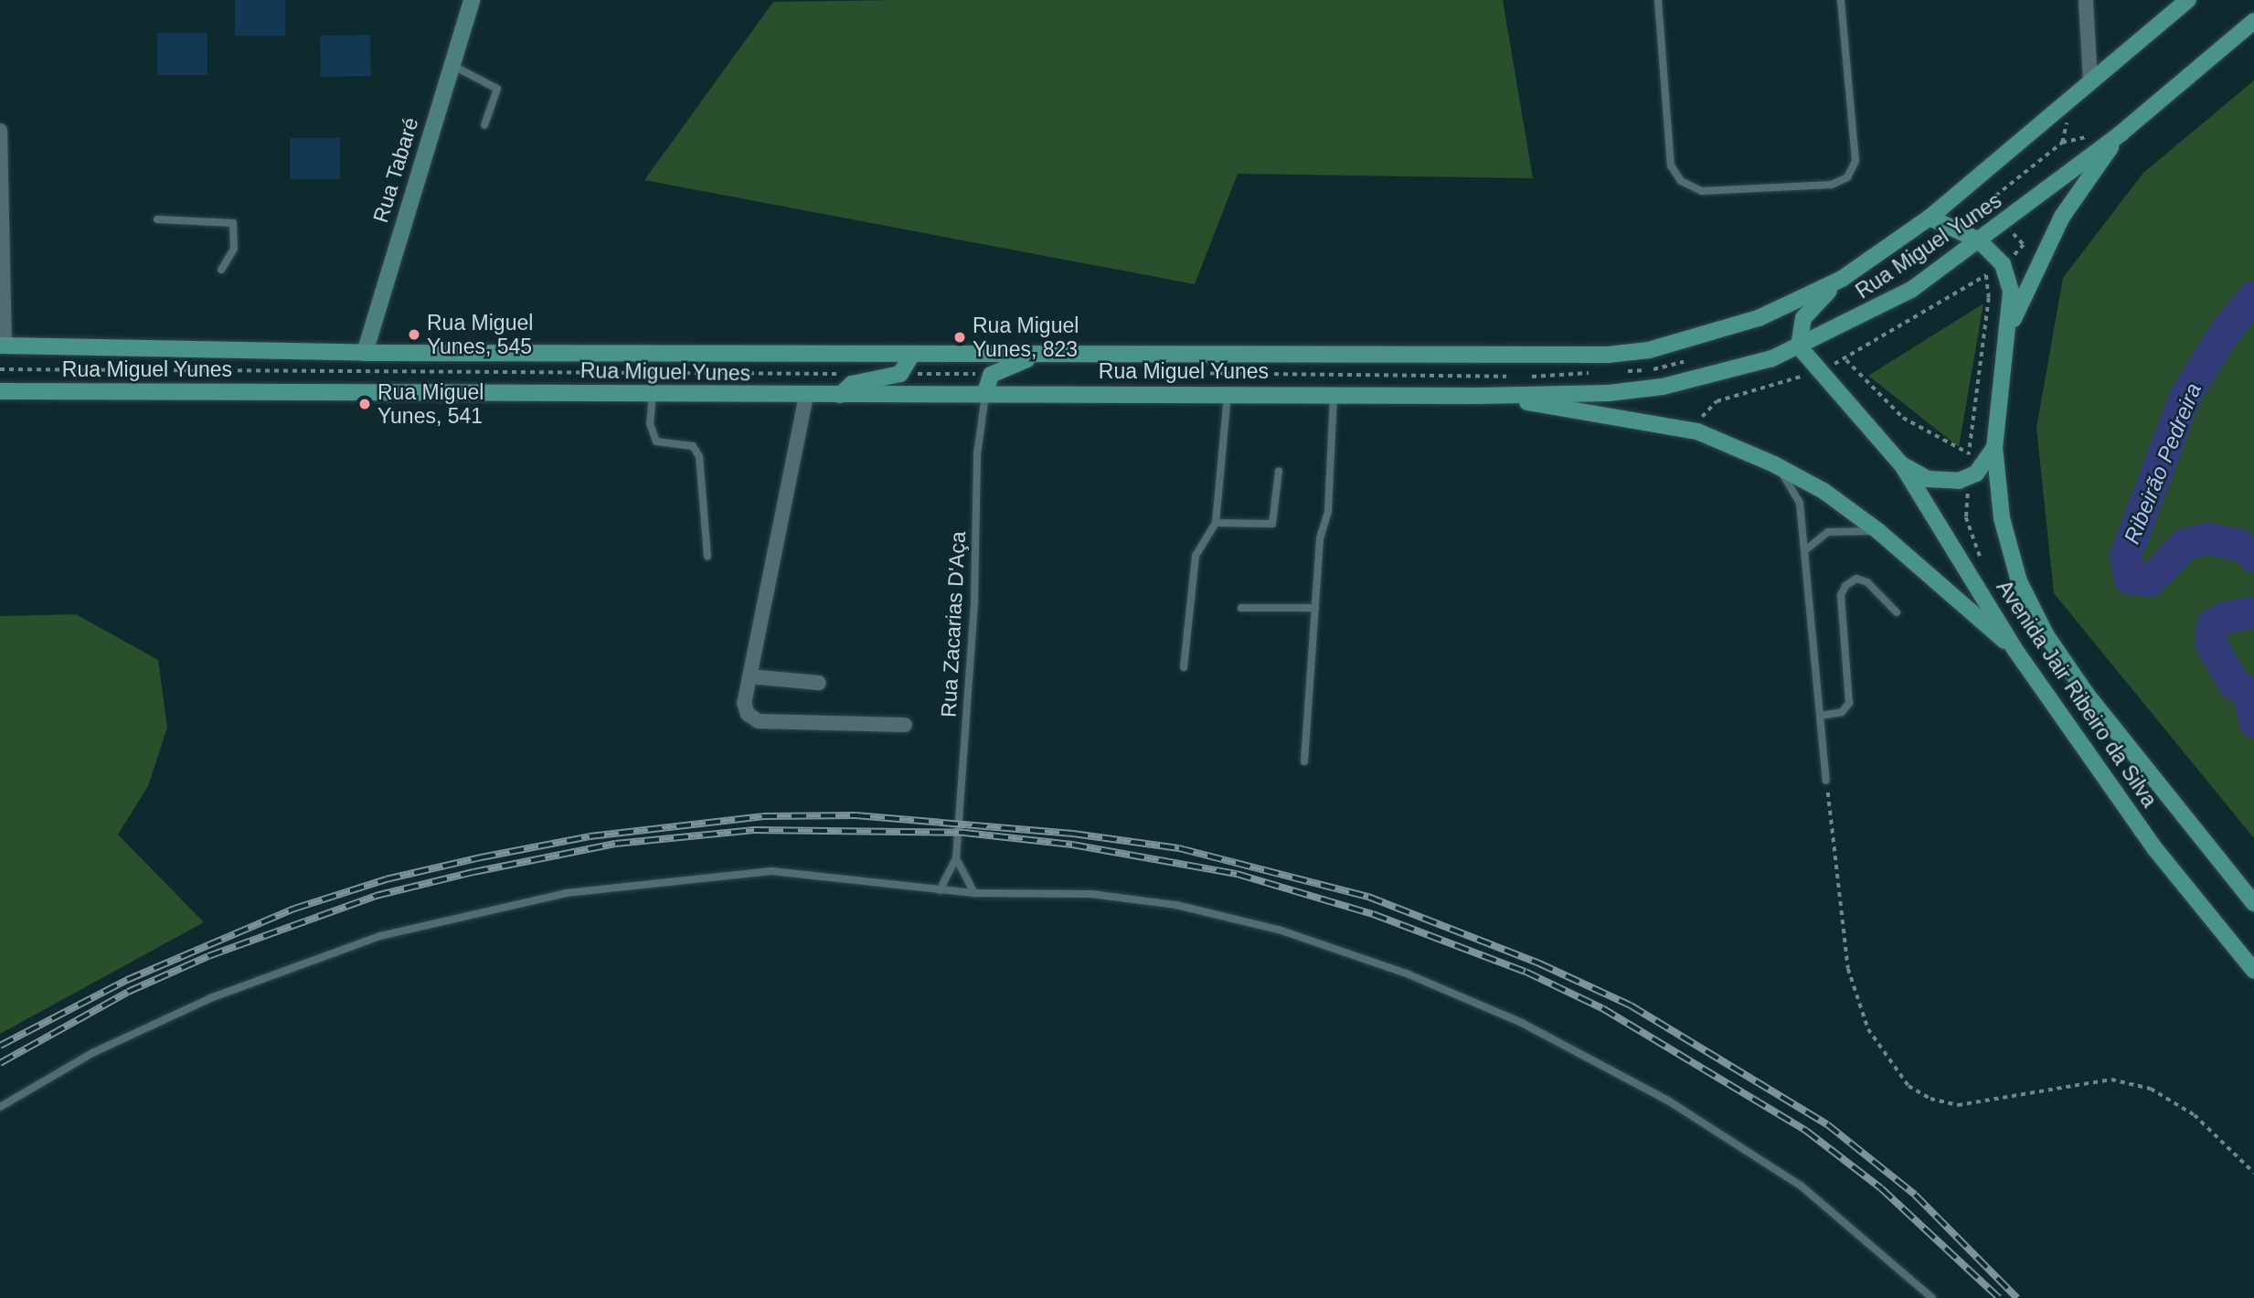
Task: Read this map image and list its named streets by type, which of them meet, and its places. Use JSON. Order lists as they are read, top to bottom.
{
  "streets": {
    "main road": ["Rua Miguel Yunes", "Avenida Jair Ribeiro da Silva"],
    "street": ["Rua Tabaré"],
    "lane": ["Rua Zacarias D'Aça"]
  },
  "crossings": [
    ["Rua Tabaré", "Rua Miguel Yunes"],
    ["Rua Miguel Yunes", "Rua Zacarias D'Aça"],
    ["Rua Miguel Yunes", "Avenida Jair Ribeiro da Silva"]
  ],
  "water": ["Ribeirão Pedreira"],
  "places": ["Rua Miguel Yunes, 545", "Rua Miguel Yunes, 823", "Rua Miguel Yunes, 541"]
}
